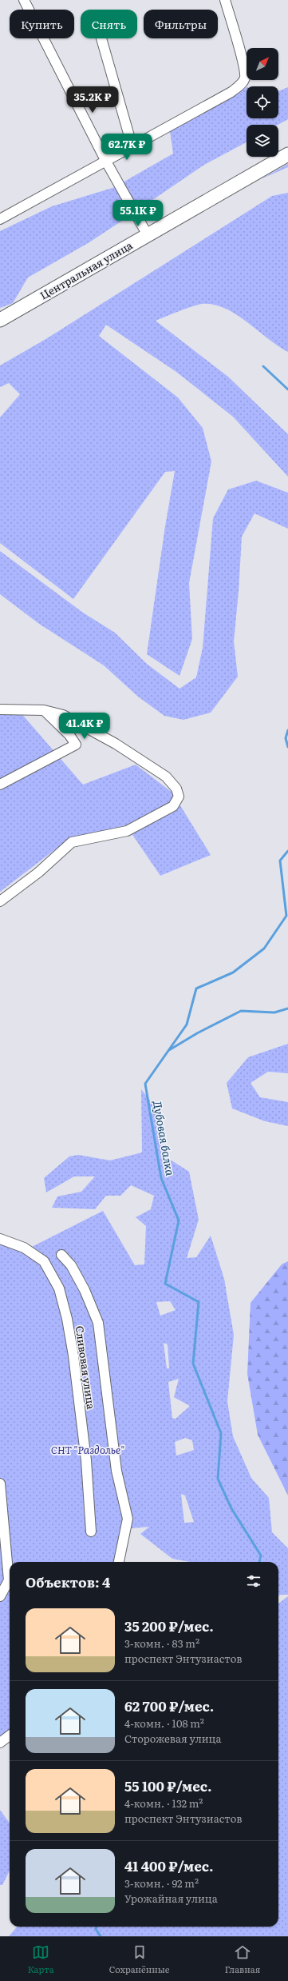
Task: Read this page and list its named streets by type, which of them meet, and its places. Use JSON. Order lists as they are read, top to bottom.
{
  "streets": {
    "street": ["Центральная улица", "Сливовая улица"]
  },
  "water": ["Дубовая балка"],
  "parks": ["СНТ \"Раздолье\""],
  "north": "top right",
  "page": {
    "chip": ["Купить", "Снять", "Фильтры"],
    "price": [
      "35.2K ₽",
      "62.7K ₽",
      "55.1K ₽",
      "41.4K ₽"
    ],
    "heading": "Объектов: 4",
    "list": [
      {
        "name": "35 200 ₽/мес.",
        "note": "3-комн. · 83 m² · проспект Энтузиастов"
      },
      {
        "name": "62 700 ₽/мес.",
        "note": "4-комн. · 108 m² · Сторожевая улица"
      },
      {
        "name": "55 100 ₽/мес.",
        "note": "4-комн. · 132 m² · проспект Энтузиастов"
      },
      {
        "name": "41 400 ₽/мес.",
        "note": "3-комн. · 92 m² · Урожайная улица"
      }
    ],
    "tabs": ["Карта", "Сохранённые", "Главная"]
  }
}
